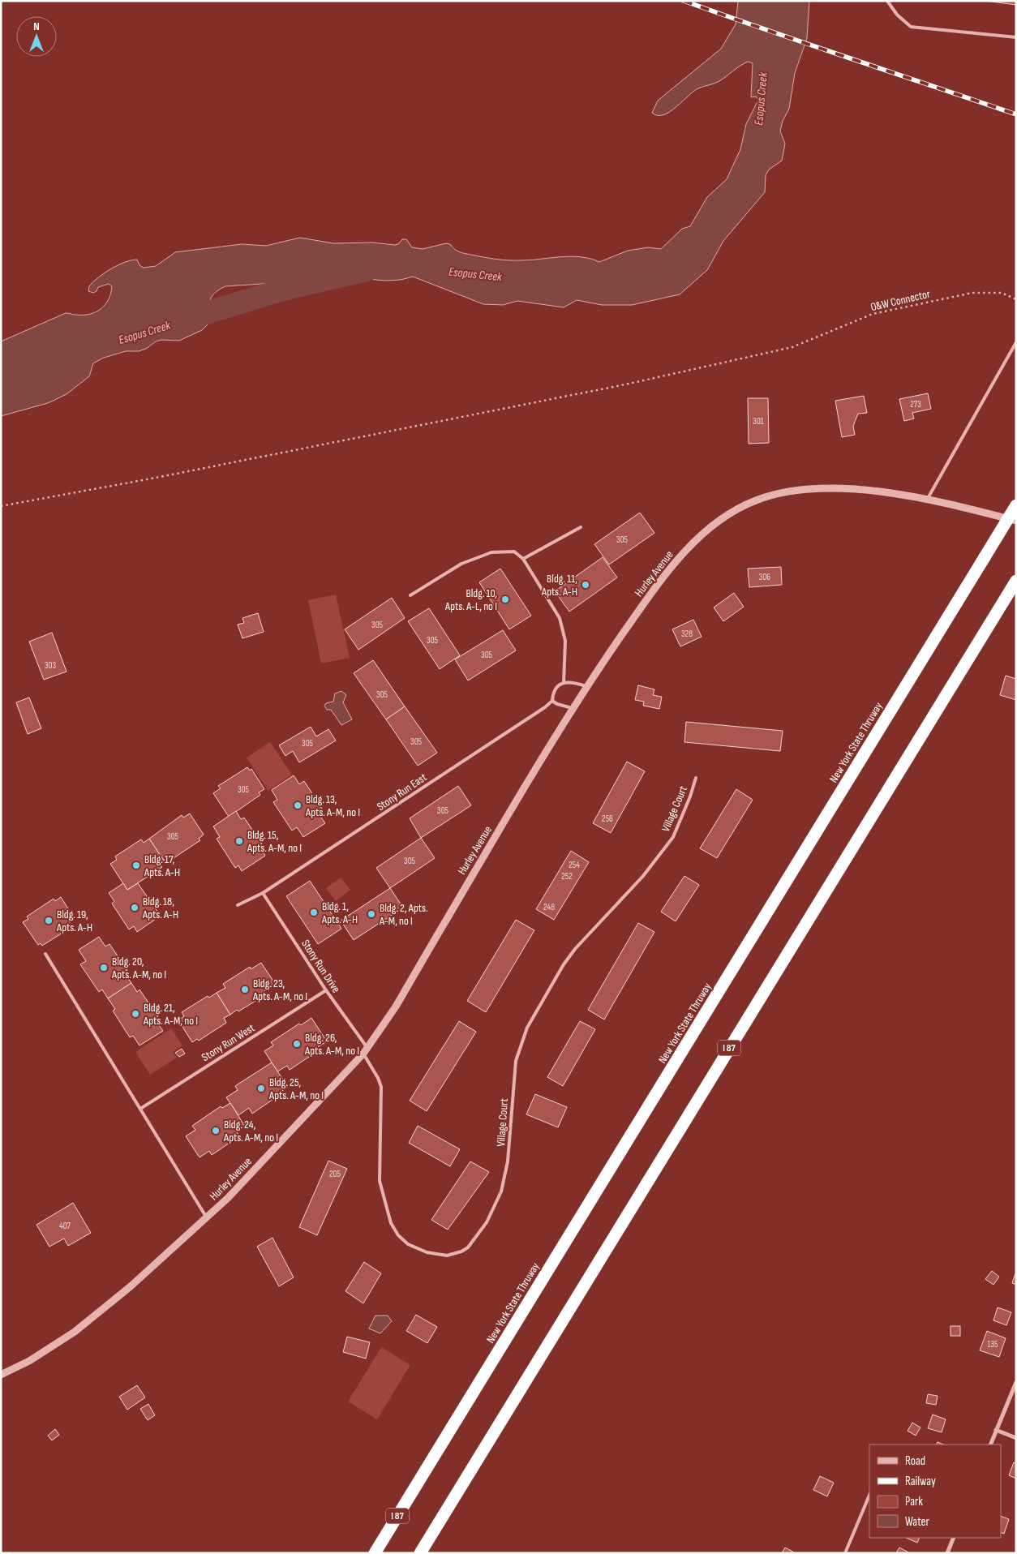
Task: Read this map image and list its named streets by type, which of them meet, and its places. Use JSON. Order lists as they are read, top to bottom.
{
  "streets": {
    "highway": ["New York State Thruway", "I 87"],
    "street": ["Hurley Avenue"],
    "lane": [
      "Stony Run East",
      "Village Court",
      "Stony Run Drive",
      "Stony Run West"
    ],
    "path": ["O&W Connector"]
  },
  "crossings": [
    ["Hurley Avenue", "Village Court"],
    ["Hurley Avenue", "Stony Run Drive"],
    ["Stony Run East", "Stony Run Drive"],
    ["Village Court", "Stony Run Drive"],
    ["Stony Run Drive", "Stony Run West"]
  ],
  "water": ["Esopus Creek"],
  "places": [
    "Bldg. 11, Apts. A-H",
    "Bldg. 10, Apts. A-L, no I",
    "Bldg. 13, Apts. A-M, no I",
    "Bldg. 15, Apts. A-M, no I",
    "Bldg. 17, Apts. A-H",
    "Bldg. 18, Apts. A-H",
    "Bldg. 1, Apts. A-H",
    "Bldg. 2, Apts. A-M, no I",
    "Bldg. 19, Apts. A-H",
    "Bldg. 20, Apts. A-M, no I",
    "Bldg. 23, Apts. A-M, no I",
    "Bldg. 21, Apts. A-M, no I",
    "Bldg. 26, Apts. A-M, no I",
    "Bldg. 25, Apts. A-M, no I",
    "Bldg. 24, Apts. A-M, no I"
  ],
  "house_numbers": [
    "273",
    "301",
    "305",
    "306",
    "305",
    "328",
    "305",
    "305",
    "303",
    "305",
    "305",
    "305",
    "305",
    "305",
    "256",
    "305",
    "305",
    "254",
    "252",
    "248",
    "205",
    "407",
    "135"
  ],
  "legend": [
    "Road",
    "Railway",
    "Park",
    "Water"
  ],
  "north": "top"
}
